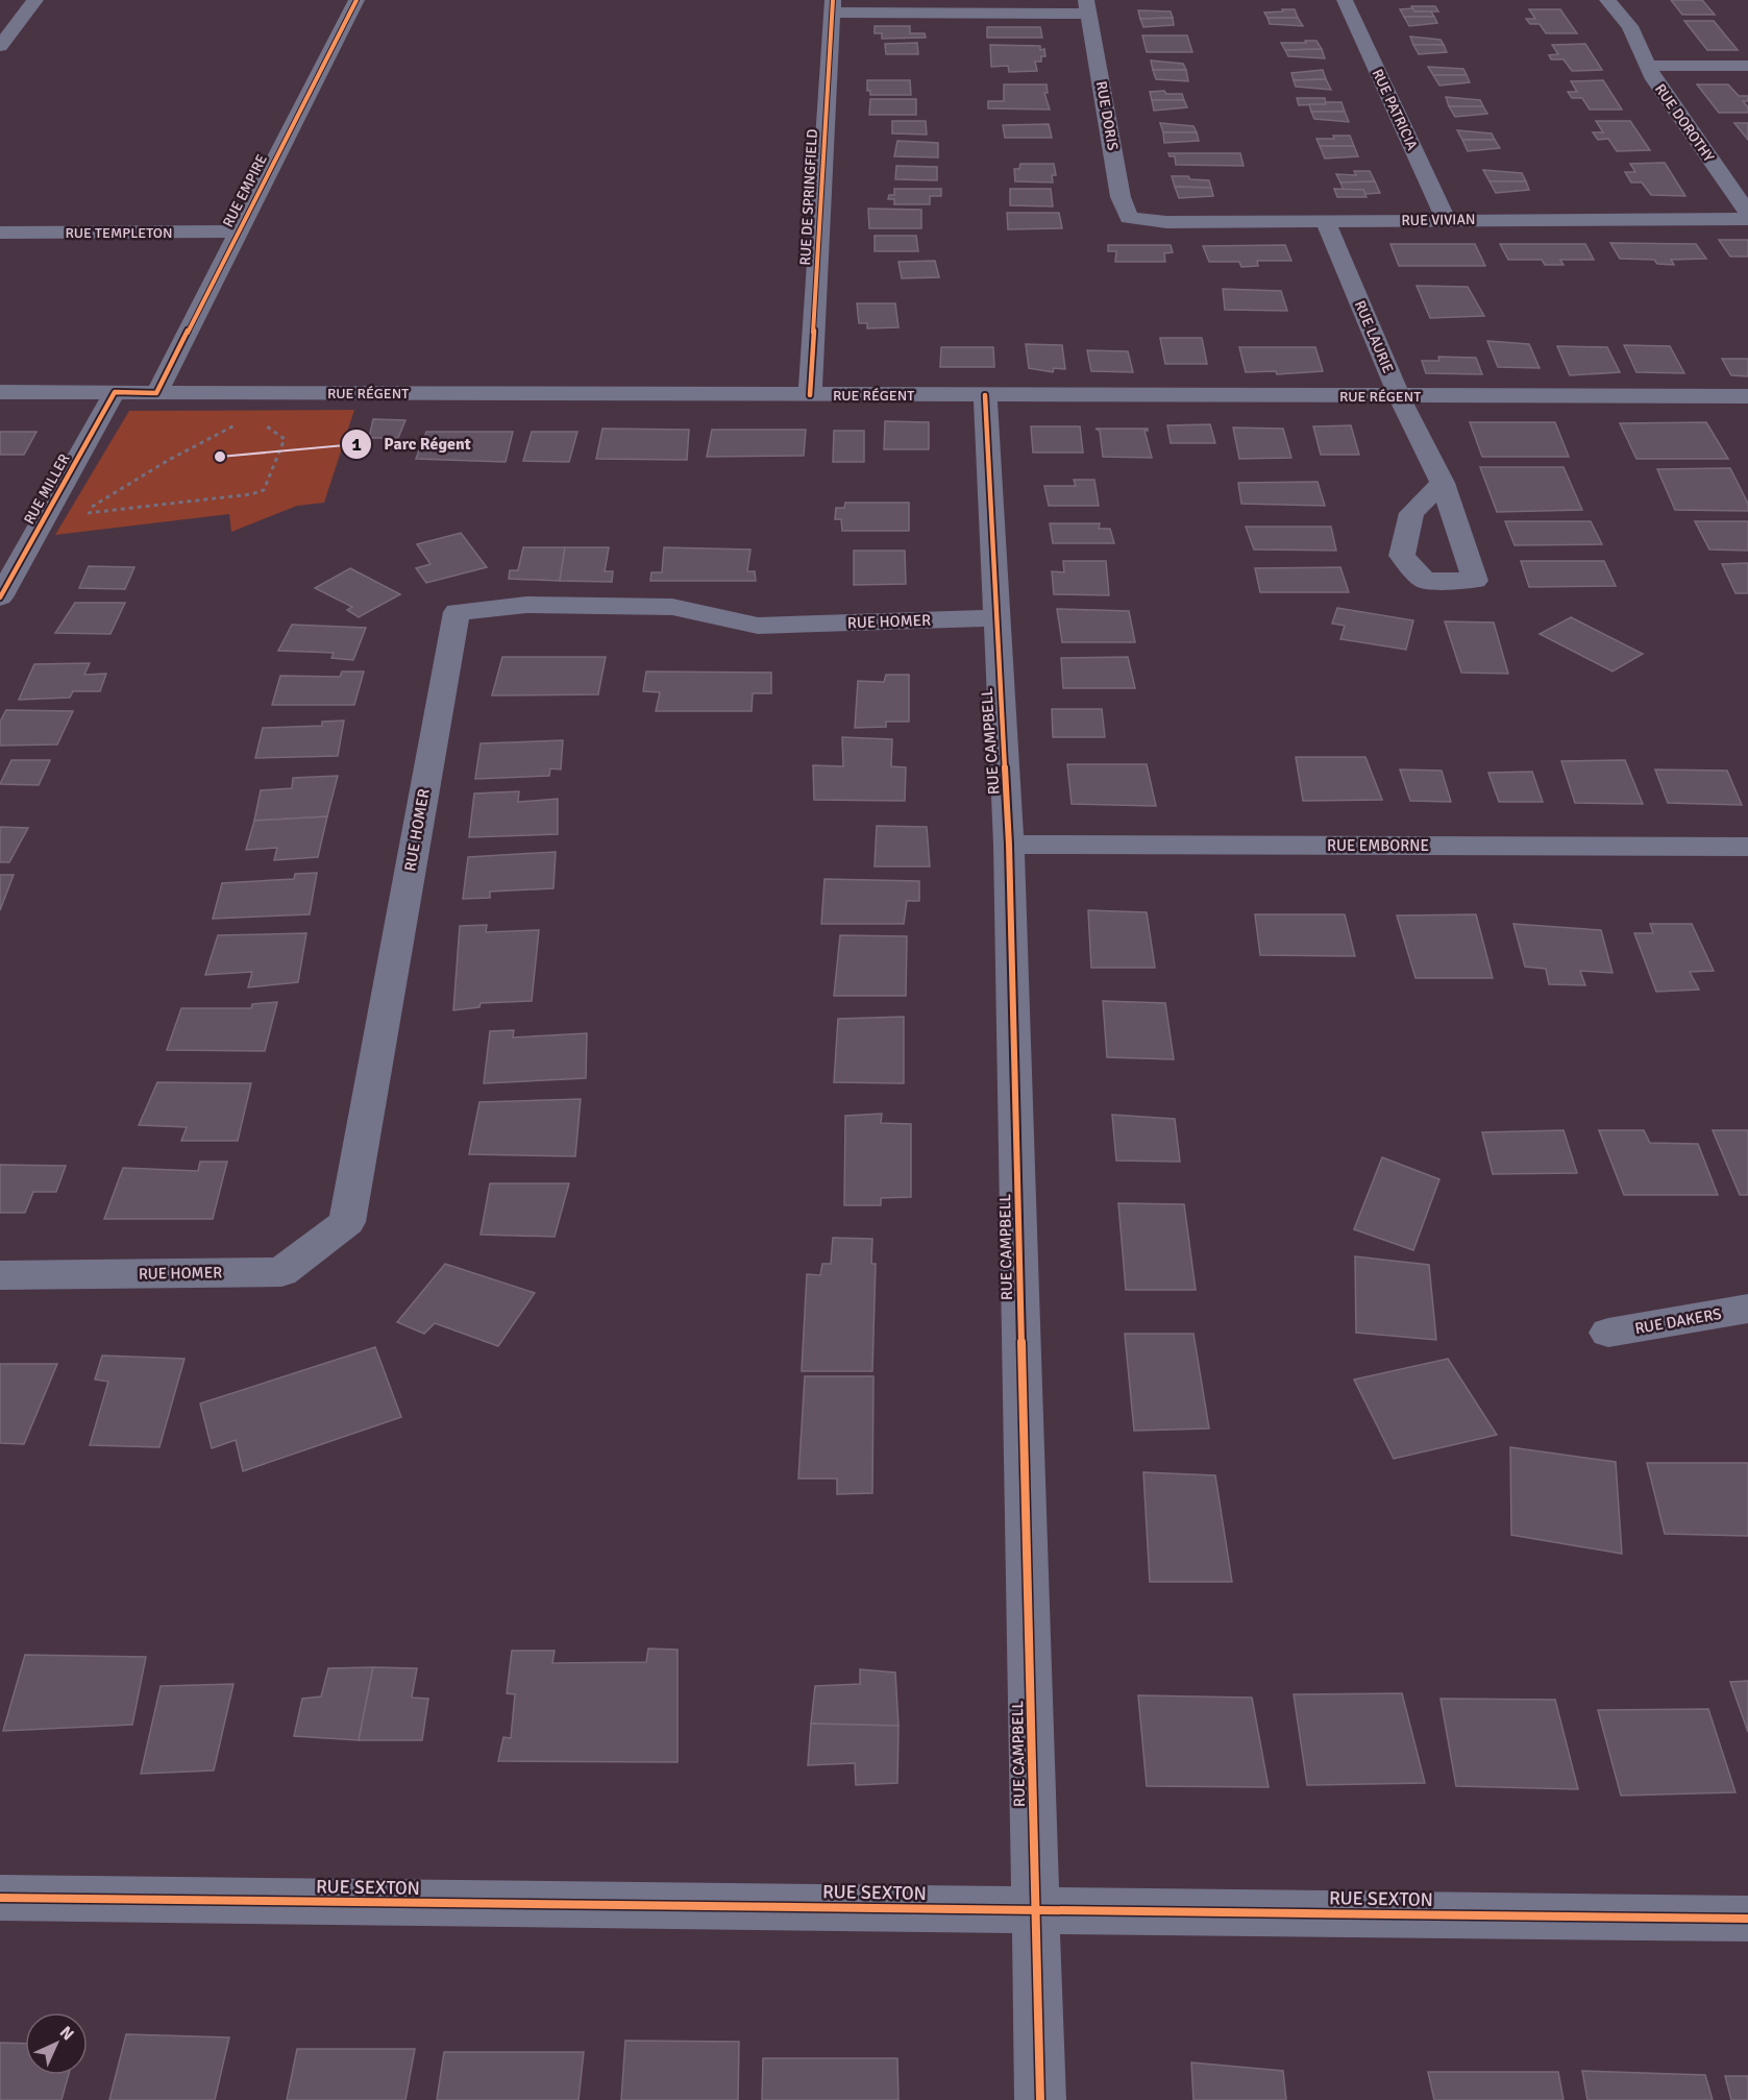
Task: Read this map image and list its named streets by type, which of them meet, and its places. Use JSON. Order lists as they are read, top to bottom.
{
  "streets": {
    "street": [
      "RUE PATRICIA",
      "RUE DORIS",
      "RUE DOROTHY",
      "RUE EMPIRE",
      "RUE DE SPRINGFIELD",
      "RUE VIVIAN",
      "RUE TEMPLETON",
      "RUE LAURIE",
      "RUE RÉGENT",
      "RUE MILLER",
      "RUE HOMER",
      "RUE CAMPBELL",
      "RUE EMBORNE",
      "RUE DAKERS",
      "RUE SEXTON"
    ]
  },
  "crossings": [
    ["RUE PATRICIA", "RUE VIVIAN"],
    ["RUE DORIS", "RUE VIVIAN"],
    ["RUE EMPIRE", "RUE TEMPLETON"],
    ["RUE EMPIRE", "RUE RÉGENT"],
    ["RUE DE SPRINGFIELD", "RUE RÉGENT"],
    ["RUE VIVIAN", "RUE LAURIE"],
    ["RUE LAURIE", "RUE RÉGENT"],
    ["RUE RÉGENT", "RUE MILLER"],
    ["RUE RÉGENT", "RUE CAMPBELL"],
    ["RUE HOMER", "RUE CAMPBELL"],
    ["RUE CAMPBELL", "RUE EMBORNE"],
    ["RUE CAMPBELL", "RUE SEXTON"]
  ],
  "places": ["Parc Régent"],
  "north": "top right"
}
